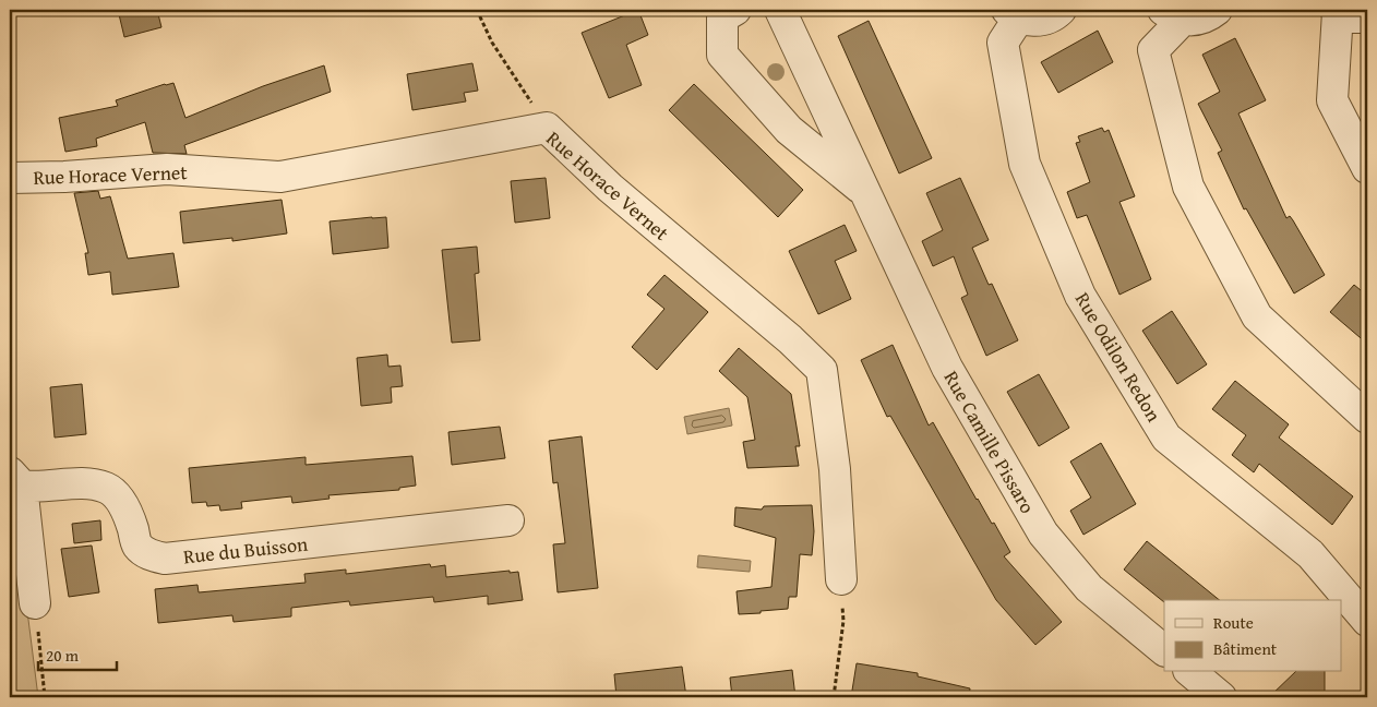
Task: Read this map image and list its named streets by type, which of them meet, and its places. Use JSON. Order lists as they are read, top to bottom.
{
  "streets": {
    "street": [
      "Rue Horace Vernet",
      "Rue Odilon Redon",
      "Rue Camille Pissaro",
      "Rue du Buisson"
    ]
  },
  "legend": ["Route", "Bâtiment"],
  "scale_bar": "20 m"
}
